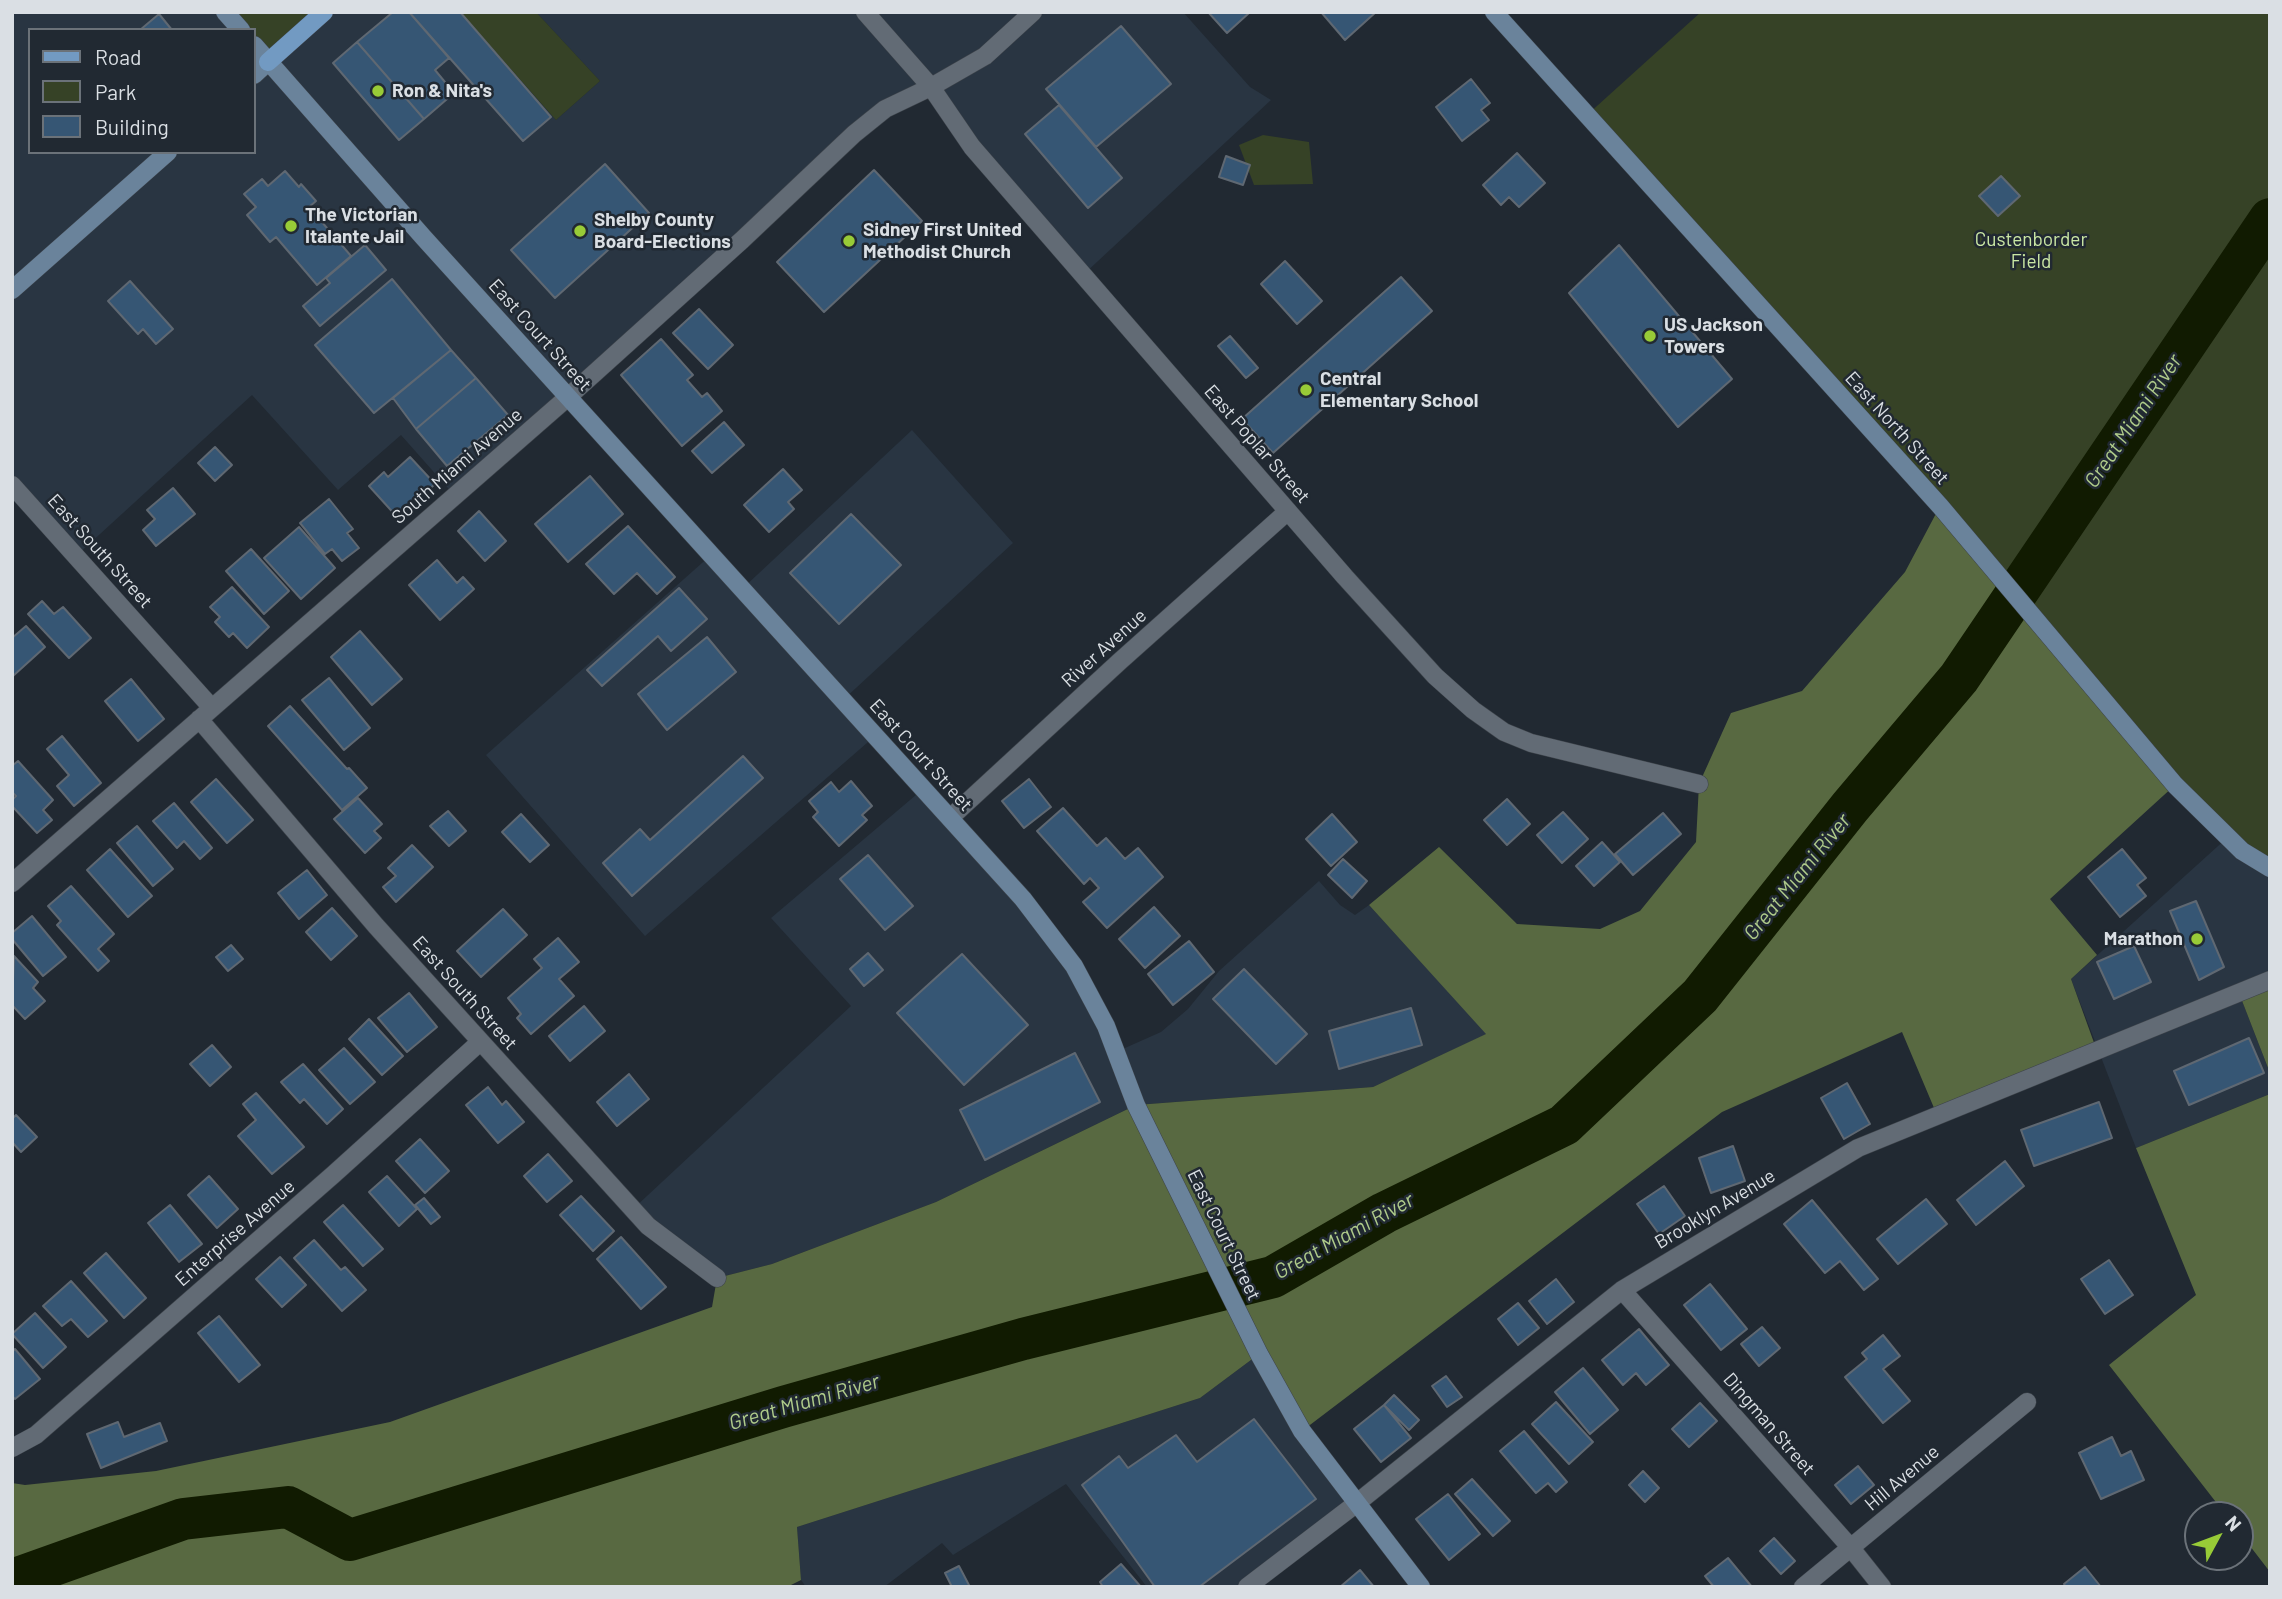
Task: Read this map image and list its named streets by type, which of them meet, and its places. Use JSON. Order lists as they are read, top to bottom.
{
  "streets": {
    "main road": ["East Court Street", "East North Street"],
    "street": [
      "East Poplar Street",
      "South Miami Avenue",
      "East South Street",
      "River Avenue",
      "Brooklyn Avenue",
      "Enterprise Avenue",
      "Dingman Street",
      "Hill Avenue"
    ]
  },
  "crossings": [
    ["East Court Street", "South Miami Avenue"],
    ["East Court Street", "River Avenue"],
    ["East Court Street", "Brooklyn Avenue"],
    ["East Poplar Street", "South Miami Avenue"],
    ["East Poplar Street", "River Avenue"],
    ["South Miami Avenue", "East South Street"],
    ["East South Street", "Enterprise Avenue"],
    ["Brooklyn Avenue", "Dingman Street"],
    ["Dingman Street", "Hill Avenue"]
  ],
  "water": ["Great Miami River"],
  "parks": ["Custenborder Field"],
  "places": [
    "Ron & Nita's",
    "The Victorian Italante Jail",
    "Shelby County Board-Elections",
    "Sidney First United Methodist Church",
    "US Jackson Towers",
    "Central Elementary School",
    "Marathon"
  ],
  "legend": ["Road", "Park", "Building"],
  "north": "top right"
}
